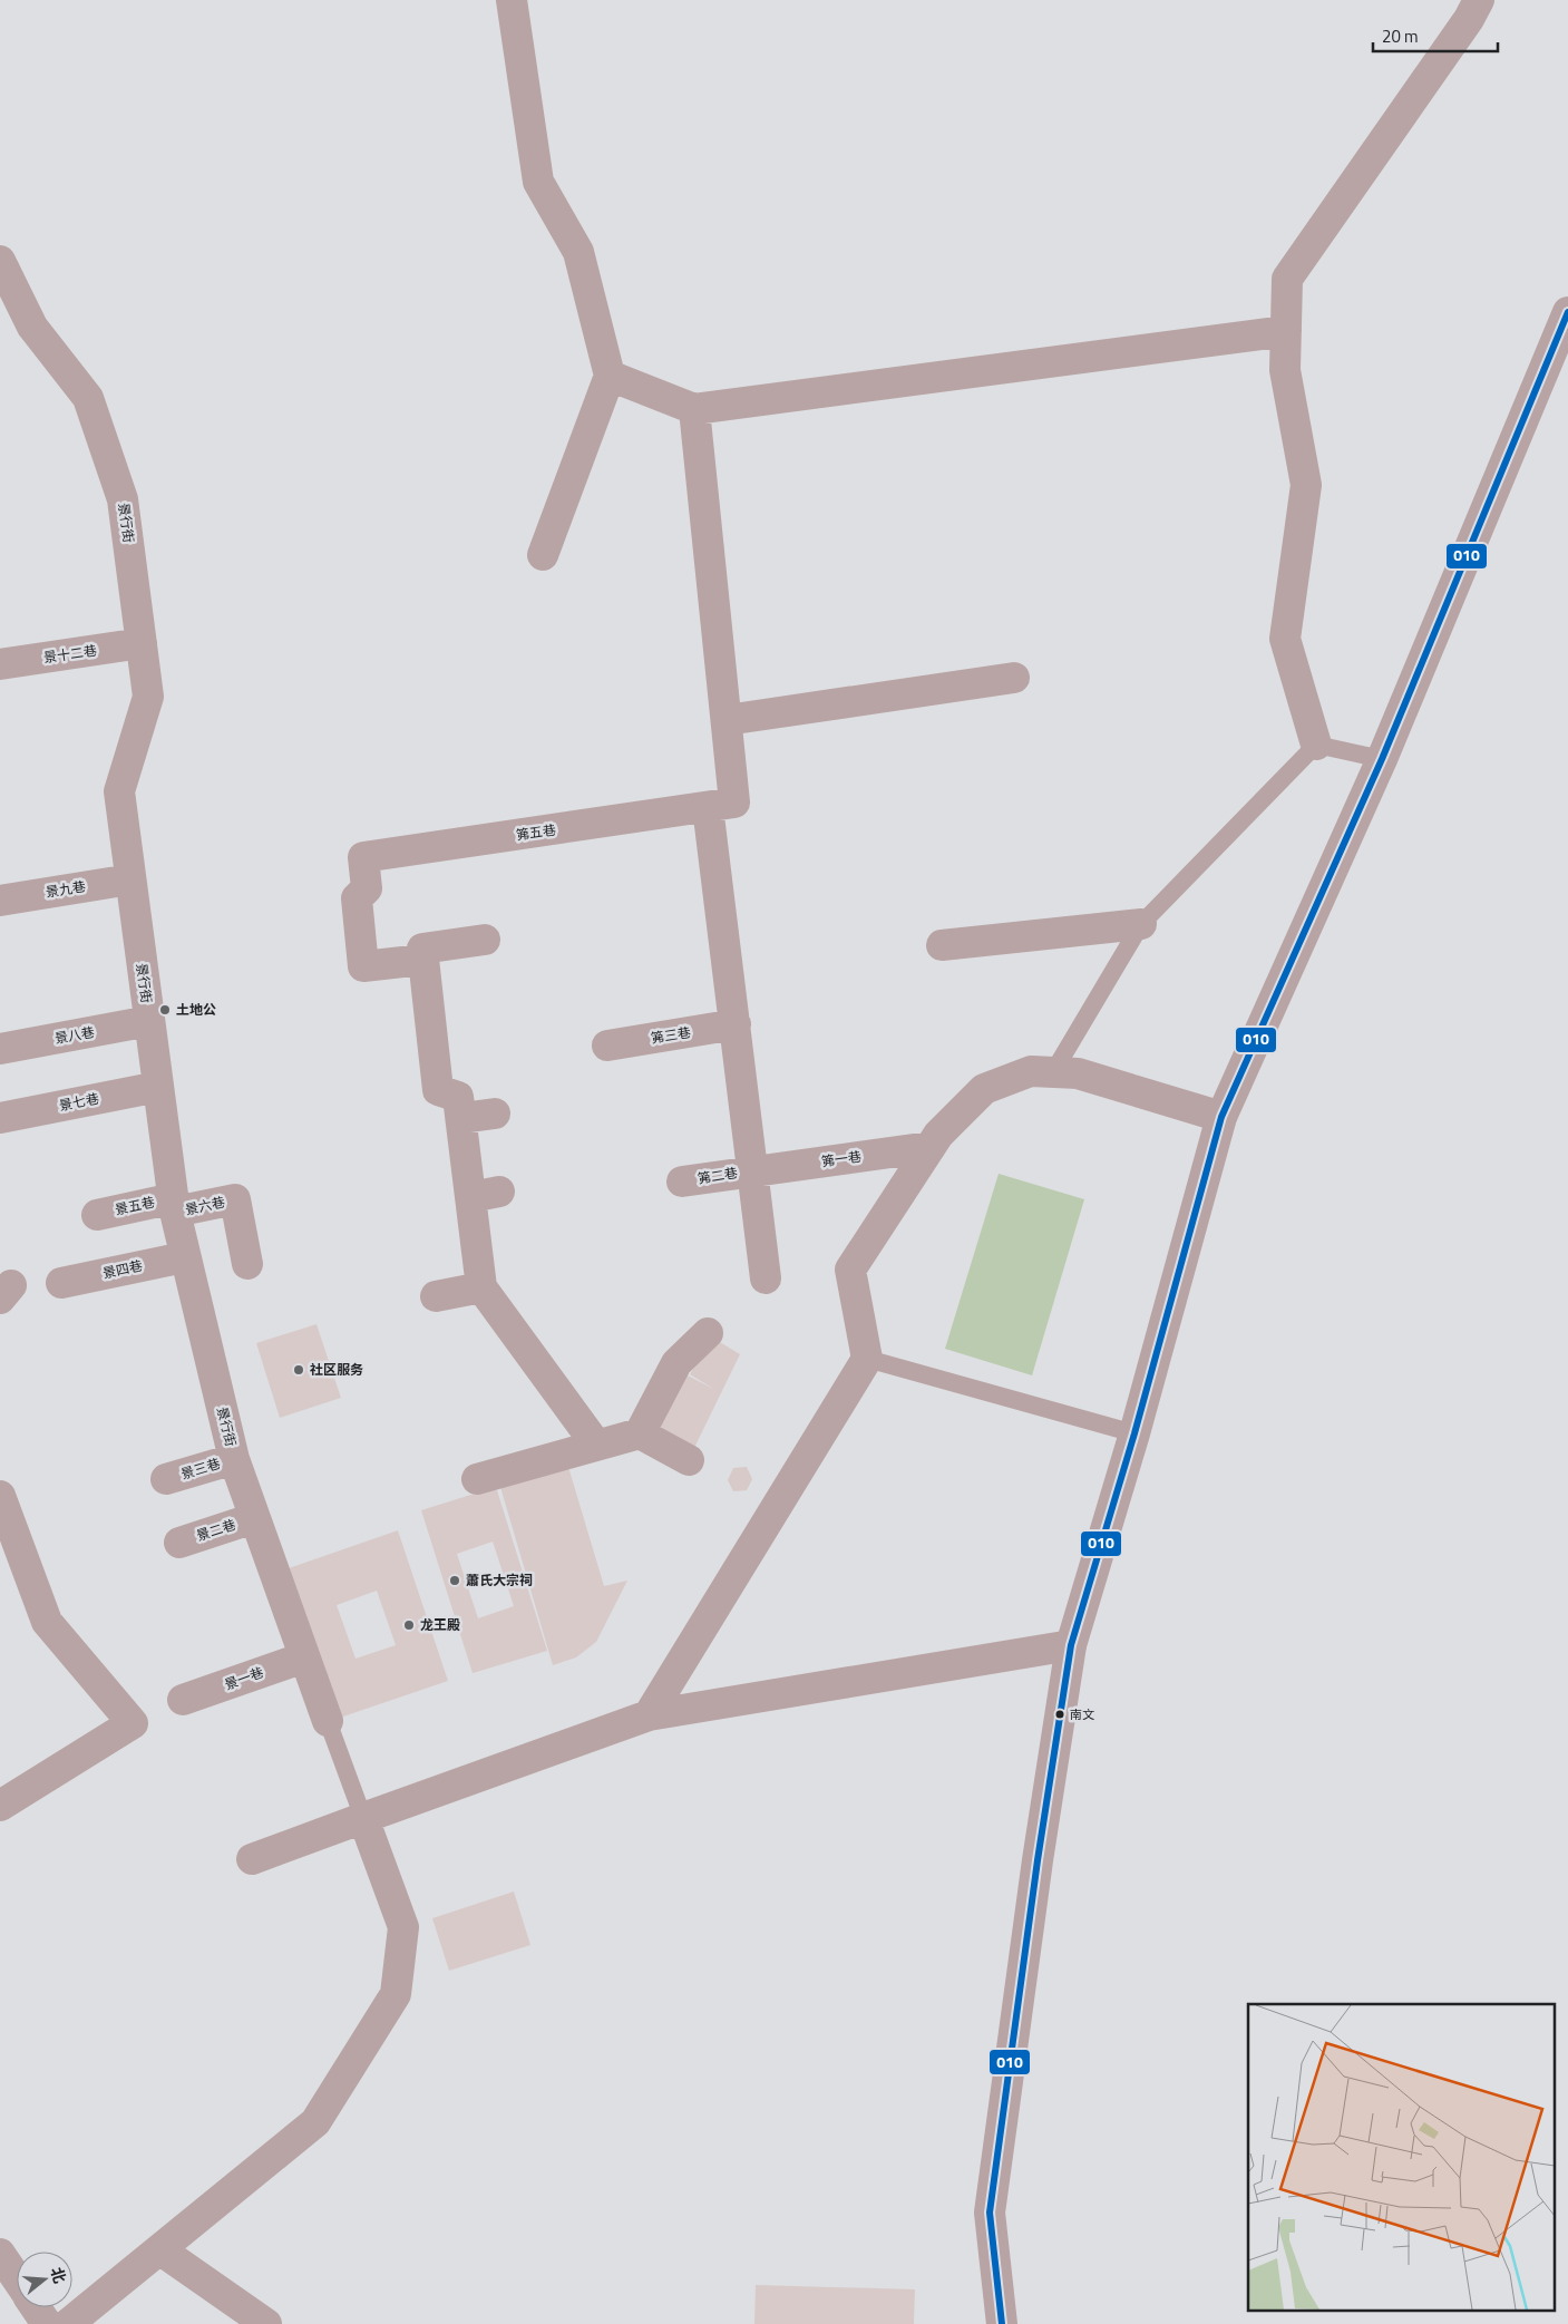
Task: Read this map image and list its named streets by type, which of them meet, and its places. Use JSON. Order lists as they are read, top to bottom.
{
  "streets": {
    "street": [
      "景行街",
      "景十二巷",
      "笰五巷",
      "景九巷",
      "景八巷",
      "笰三巷",
      "景七巷",
      "笰一巷",
      "笰二巷",
      "景五巷",
      "景六巷",
      "景四巷",
      "景三巷",
      "景二巷",
      "景一巷"
    ]
  },
  "crossings": [
    ["景行街", "景十二巷"],
    ["景行街", "景九巷"],
    ["景行街", "景八巷"],
    ["景行街", "景七巷"],
    ["景行街", "景五巷"],
    ["景行街", "景六巷"],
    ["景行街", "景四巷"],
    ["景行街", "景三巷"],
    ["景行街", "景二巷"],
    ["景行街", "景一巷"],
    ["笰一巷", "笰二巷"],
    ["景五巷", "景六巷"]
  ],
  "places": [
    "土地公",
    "社区服务",
    "蕭氏大宗祠",
    "龙王殿",
    "南文"
  ],
  "lines": ["transit line 010"],
  "scale_bar": "20 m",
  "north": "right"
}
